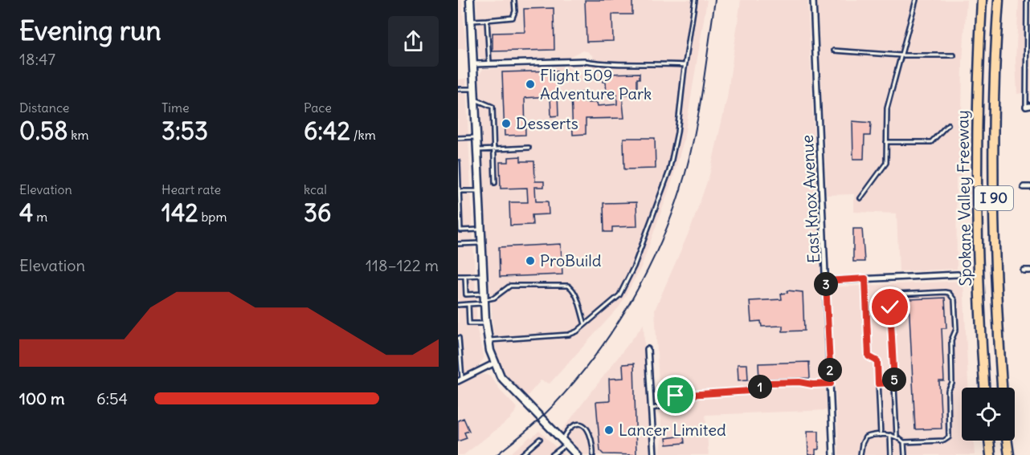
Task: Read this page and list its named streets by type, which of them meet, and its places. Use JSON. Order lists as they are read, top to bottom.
{
  "streets": {
    "highway": ["Spokane Valley Freeway", "I 90"],
    "street": ["East Knox Avenue"]
  },
  "places": [
    "Flight 509 Adventure Park",
    "Desserts",
    "ProBuild",
    "Lancer Limited"
  ],
  "page": {
    "heading": ["Evening run", "18:47"],
    "stats": [
      ["Distance", "0.58 km"],
      ["Time", "3:53"],
      ["Pace", "6:42 /km"],
      ["Elevation", "4 m"],
      ["Heart rate", "142 bpm"],
      ["kcal", "36"]
    ],
    "chart": ["Elevation", "118–122 m"],
    "pins": [
      "3",
      "2",
      "5",
      "1"
    ],
    "list": [
      {
        "name": "100 m",
        "note": "6:54"
      }
    ]
  }
}
